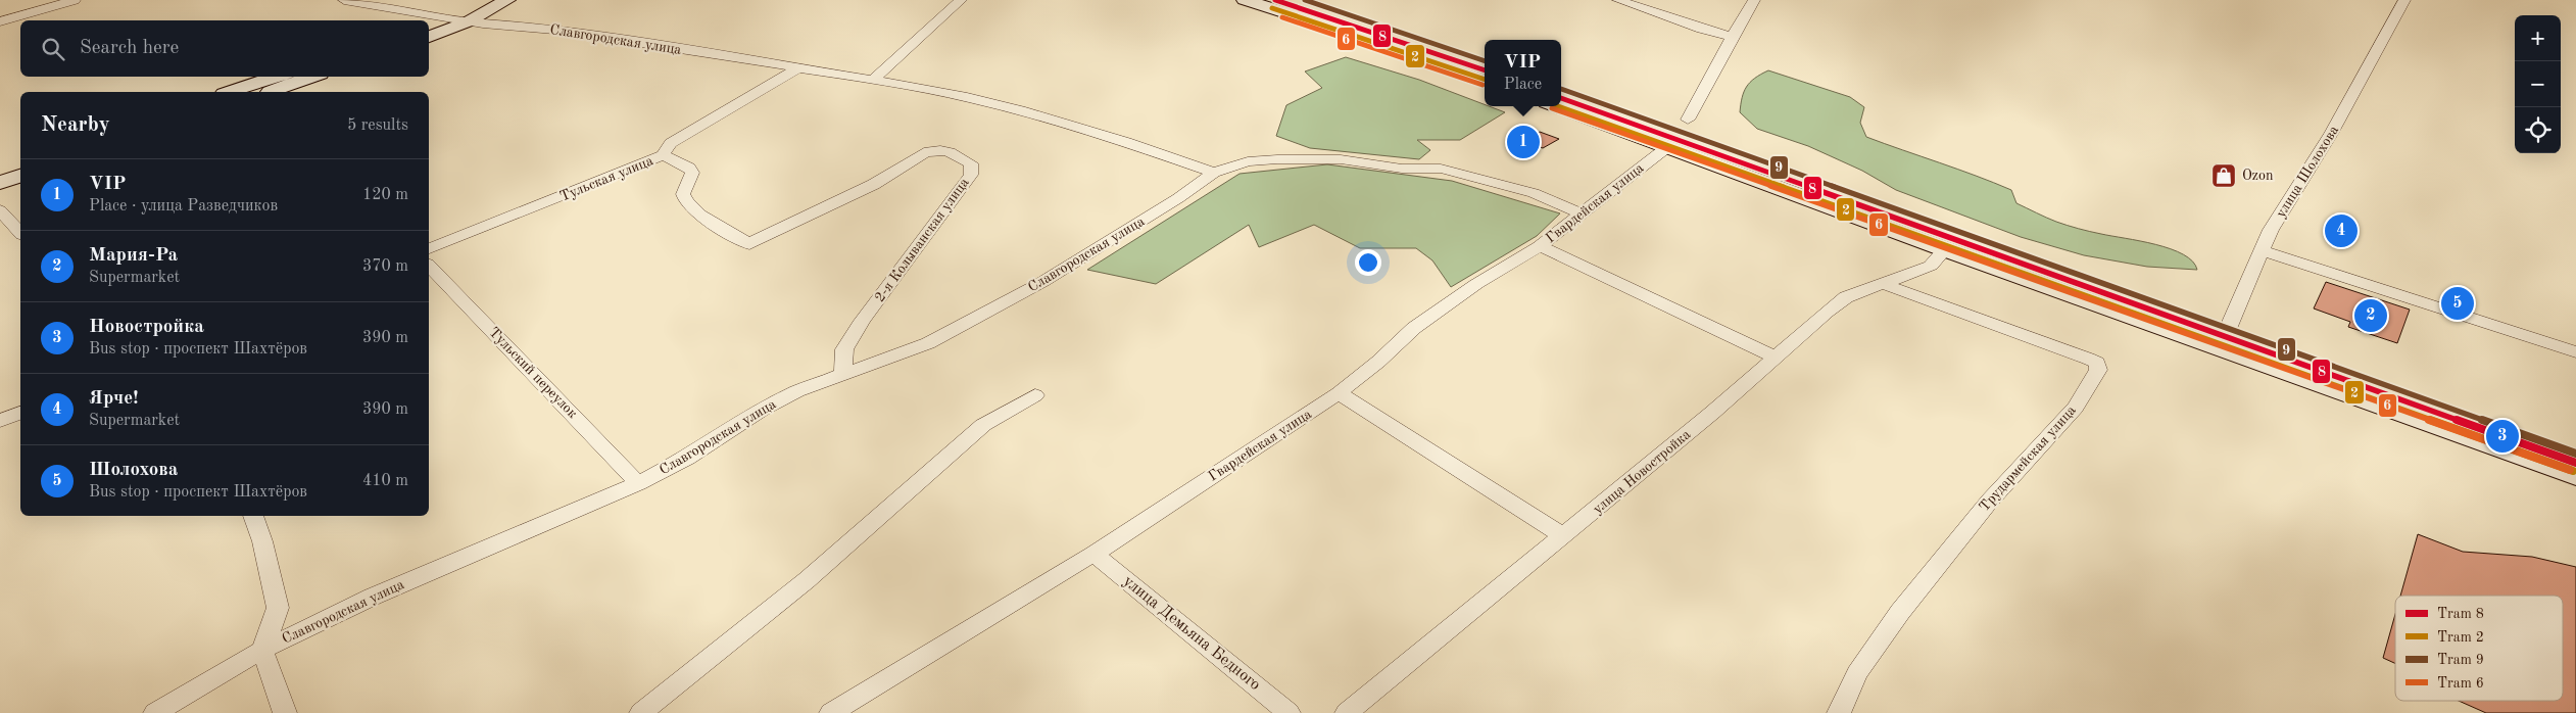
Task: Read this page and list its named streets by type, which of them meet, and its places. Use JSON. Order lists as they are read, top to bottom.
{
  "streets": {
    "street": [
      "Славгородская улица",
      "улица Шолохова",
      "Тульская улица",
      "Гвардейская улица",
      "2-я Колыванская улица",
      "Тульский переулок",
      "Трудармейская улица",
      "улица Новостройка",
      "улица Демьяна Бедного"
    ]
  },
  "crossings": [
    ["Славгородская улица", "Тульская улица"],
    ["Славгородская улица", "2-я Колыванская улица"],
    ["Славгородская улица", "Тульский переулок"],
    ["Тульская улица", "2-я Колыванская улица"],
    ["Гвардейская улица", "улица Демьяна Бедного"],
    ["Трудармейская улица", "улица Новостройка"]
  ],
  "places": {
    "shop": ["Ozon"]
  },
  "lines": [
    "tram line 8",
    "tram line 9",
    "tram line 2",
    "tram line 6"
  ],
  "legend": [
    "Tram 8",
    "Tram 2",
    "Tram 9",
    "Tram 6"
  ],
  "page": {
    "map_buttons": ["+", "−"],
    "search": "Search here",
    "popup": ["VIP", "Place"],
    "heading": ["Nearby", "5 results"],
    "pins": [
      "1",
      "4",
      "5",
      "2",
      "3"
    ],
    "list": [
      {
        "mark": "1",
        "name": "VIP",
        "note": "Place · улица Разведчиков",
        "value": "120 m"
      },
      {
        "mark": "2",
        "name": "Мария-Ра",
        "note": "Supermarket",
        "value": "370 m"
      },
      {
        "mark": "3",
        "name": "Новостройка",
        "note": "Bus stop · проспект Шахтёров",
        "value": "390 m"
      },
      {
        "mark": "4",
        "name": "Ярче!",
        "note": "Supermarket",
        "value": "390 m"
      },
      {
        "mark": "5",
        "name": "Шолохова",
        "note": "Bus stop · проспект Шахтёров",
        "value": "410 m"
      }
    ]
  }
}
